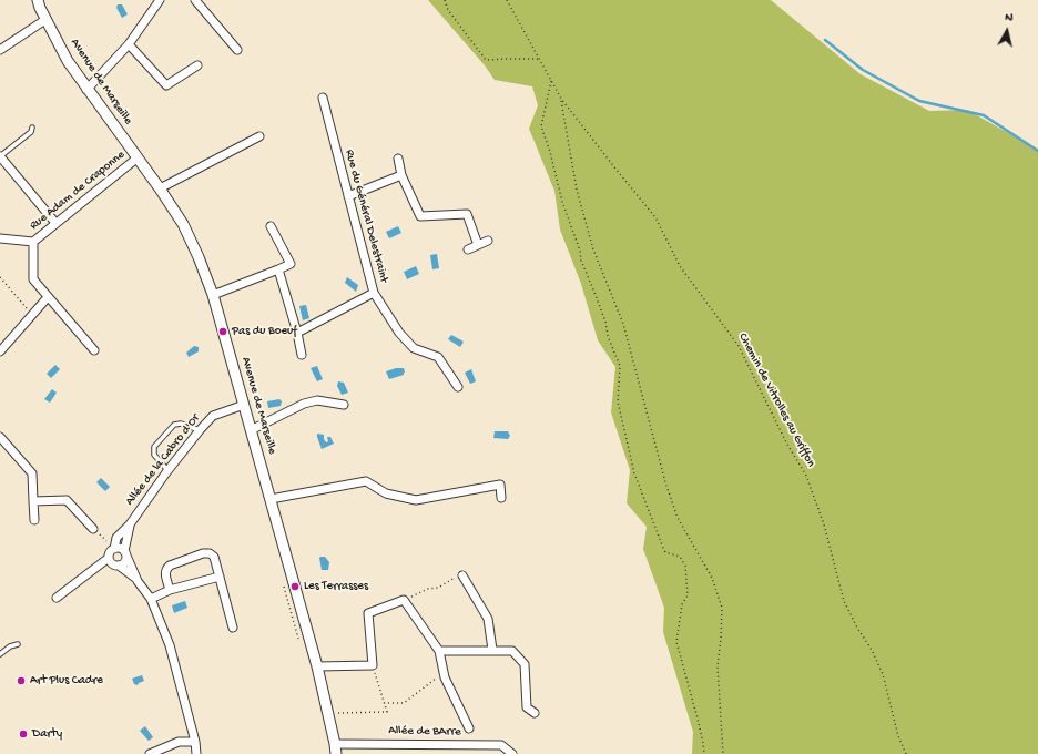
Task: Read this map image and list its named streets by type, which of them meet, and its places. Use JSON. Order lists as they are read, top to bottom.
{
  "streets": {
    "street": [
      "Avenue de Marseille",
      "Rue Adam de Craponne",
      "Rue du Général Delestraint",
      "Allée de la Cabro d'Or",
      "Allée de BArre"
    ],
    "path": ["Chemin de Vitrolles au Griffon"]
  },
  "crossings": [
    ["Avenue de Marseille", "Rue Adam de Craponne"],
    ["Avenue de Marseille", "Allée de la Cabro d'Or"],
    ["Avenue de Marseille", "Allée de BArre"]
  ],
  "places": [
    "Pas du Boeuf",
    "Les Terrasses",
    "Art Plus Cadre",
    "Darty"
  ],
  "north": "top"
}
